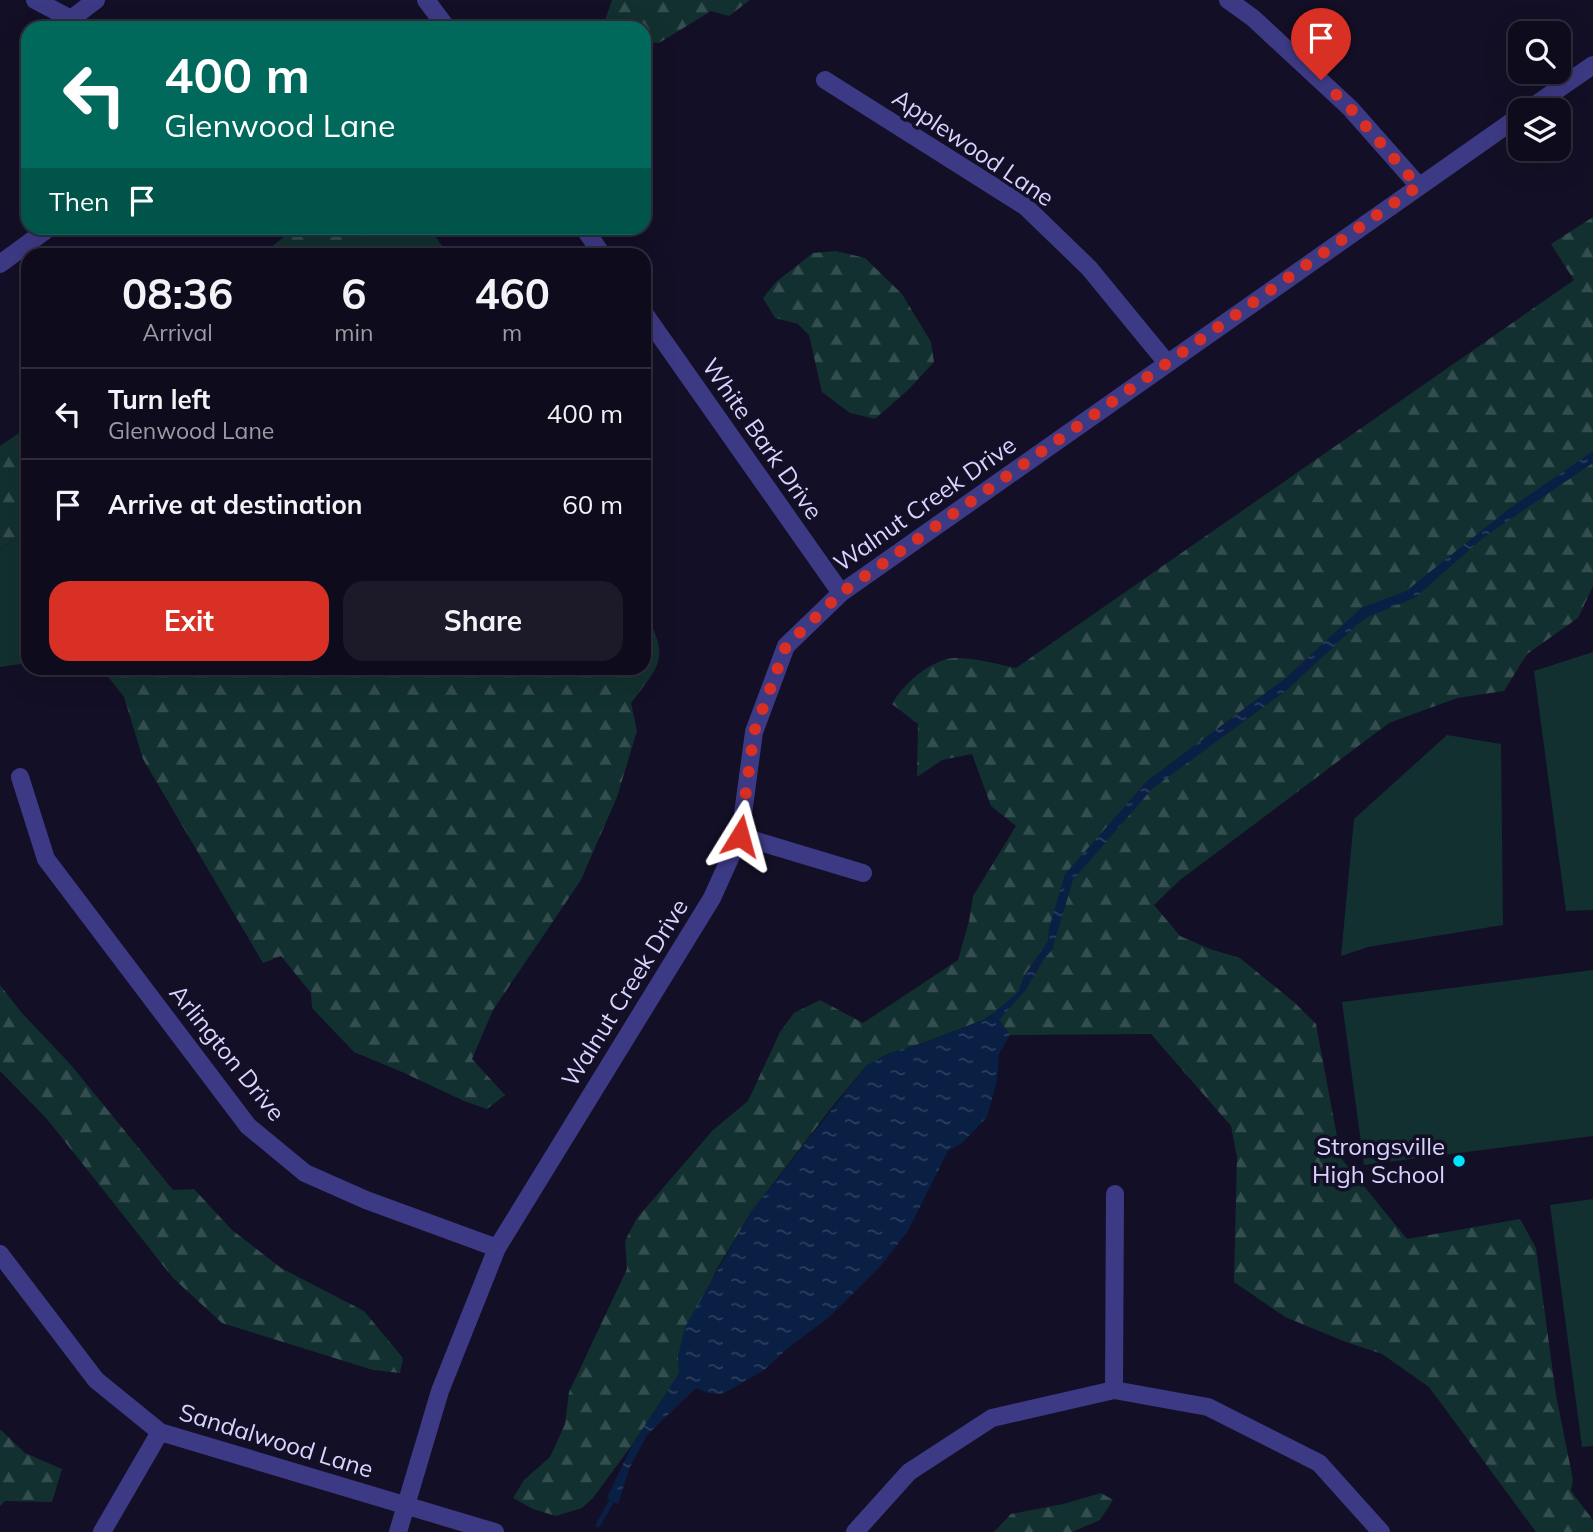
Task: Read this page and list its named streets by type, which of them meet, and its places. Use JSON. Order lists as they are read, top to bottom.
{
  "streets": {
    "street": [
      "Applewood Lane",
      "White Bark Drive",
      "Walnut Creek Drive",
      "Arlington Drive",
      "Sandalwood Lane"
    ]
  },
  "crossings": [
    ["Applewood Lane", "Walnut Creek Drive"],
    ["White Bark Drive", "Walnut Creek Drive"],
    ["Walnut Creek Drive", "Arlington Drive"],
    ["Walnut Creek Drive", "Sandalwood Lane"]
  ],
  "places": ["Strongsville High School"],
  "page": {
    "turn": ["400 m", "Glenwood Lane"],
    "then": "Then",
    "eta": [
      "08:36",
      "Arrival",
      "6",
      "min",
      "460",
      "m"
    ],
    "list": [
      {
        "name": "Turn left",
        "note": "Glenwood Lane",
        "value": "400 m"
      },
      {
        "name": "Arrive at destination",
        "value": "60 m"
      }
    ],
    "buttons": ["Exit", "Share"]
  }
}
